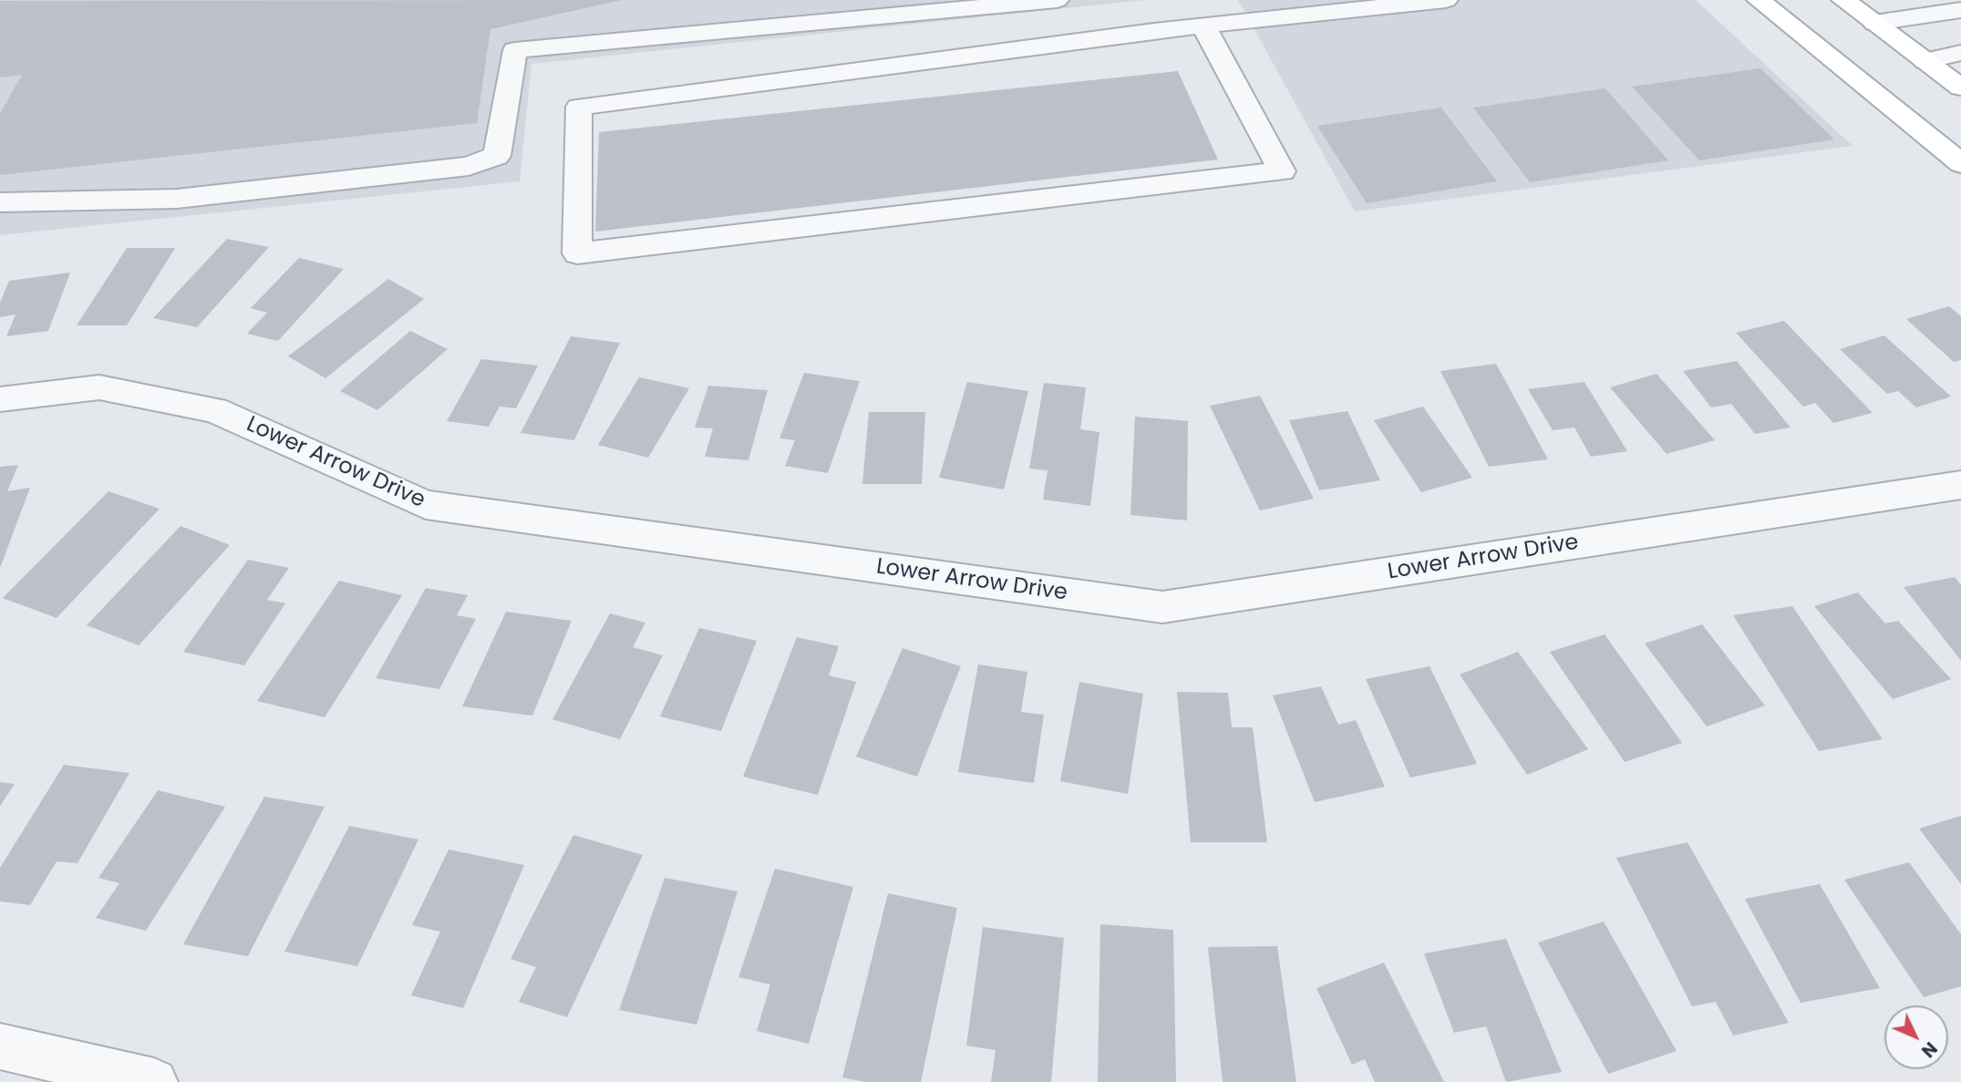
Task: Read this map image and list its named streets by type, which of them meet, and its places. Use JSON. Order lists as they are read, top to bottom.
{
  "streets": {
    "street": ["Lower Arrow Drive"]
  },
  "north": "bottom right"
}
